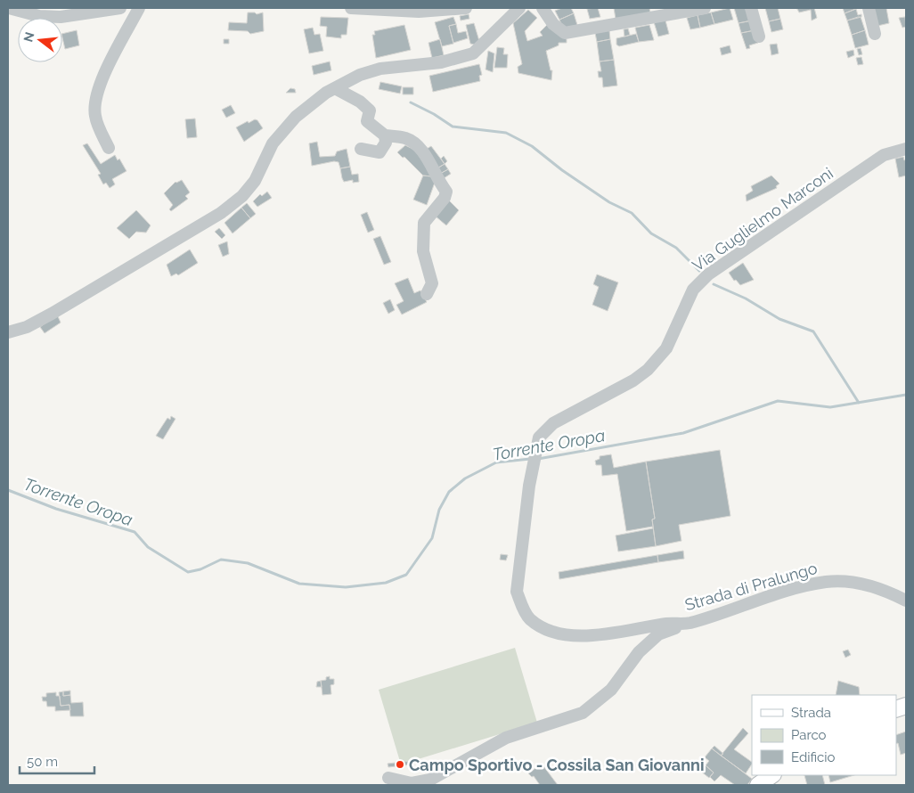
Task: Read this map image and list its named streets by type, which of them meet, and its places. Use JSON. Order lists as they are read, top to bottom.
{
  "streets": {
    "street": ["Via Guglielmo Marconi", "Strada di Pralungo"]
  },
  "crossings": [
    ["Via Guglielmo Marconi", "Strada di Pralungo"]
  ],
  "water": ["Torrente Oropa"],
  "places": ["Campo Sportivo - Cossila San Giovanni"],
  "legend": ["Strada", "Parco", "Edificio"],
  "scale_bar": "50 m",
  "north": "left"
}
